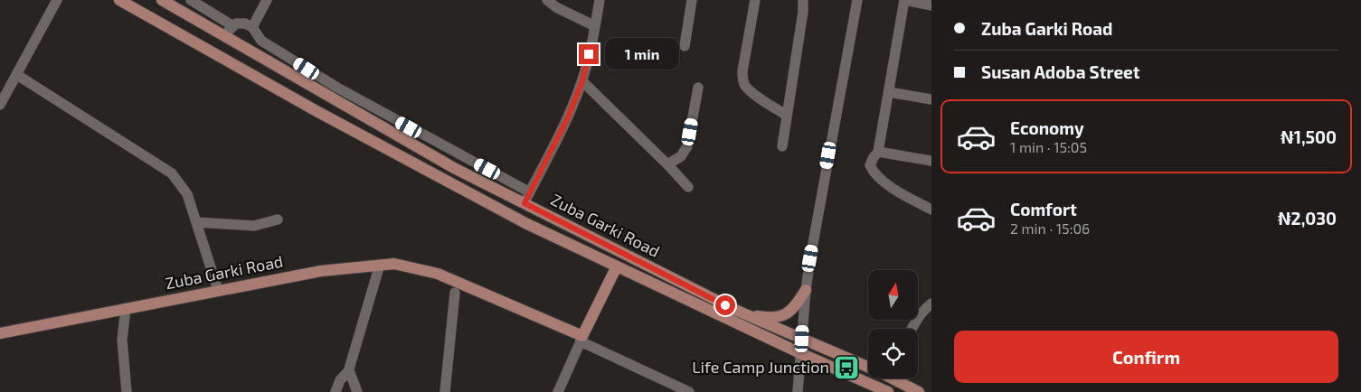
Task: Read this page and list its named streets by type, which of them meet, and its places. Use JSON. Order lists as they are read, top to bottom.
{
  "streets": {
    "main road": ["Zuba Garki Road"]
  },
  "places": {
    "bus stop": ["Life Camp Junction"]
  },
  "north": "top",
  "page": {
    "banner": ["Zuba Garki Road", "Susan Adoba Street"],
    "bubble": "1 min",
    "list": [
      {
        "name": "Economy",
        "note": "1 min · 15:05",
        "value": "₦1,500"
      },
      {
        "name": "Comfort",
        "note": "2 min · 15:06",
        "value": "₦2,030"
      }
    ],
    "buttons": "Confirm"
  }
}
